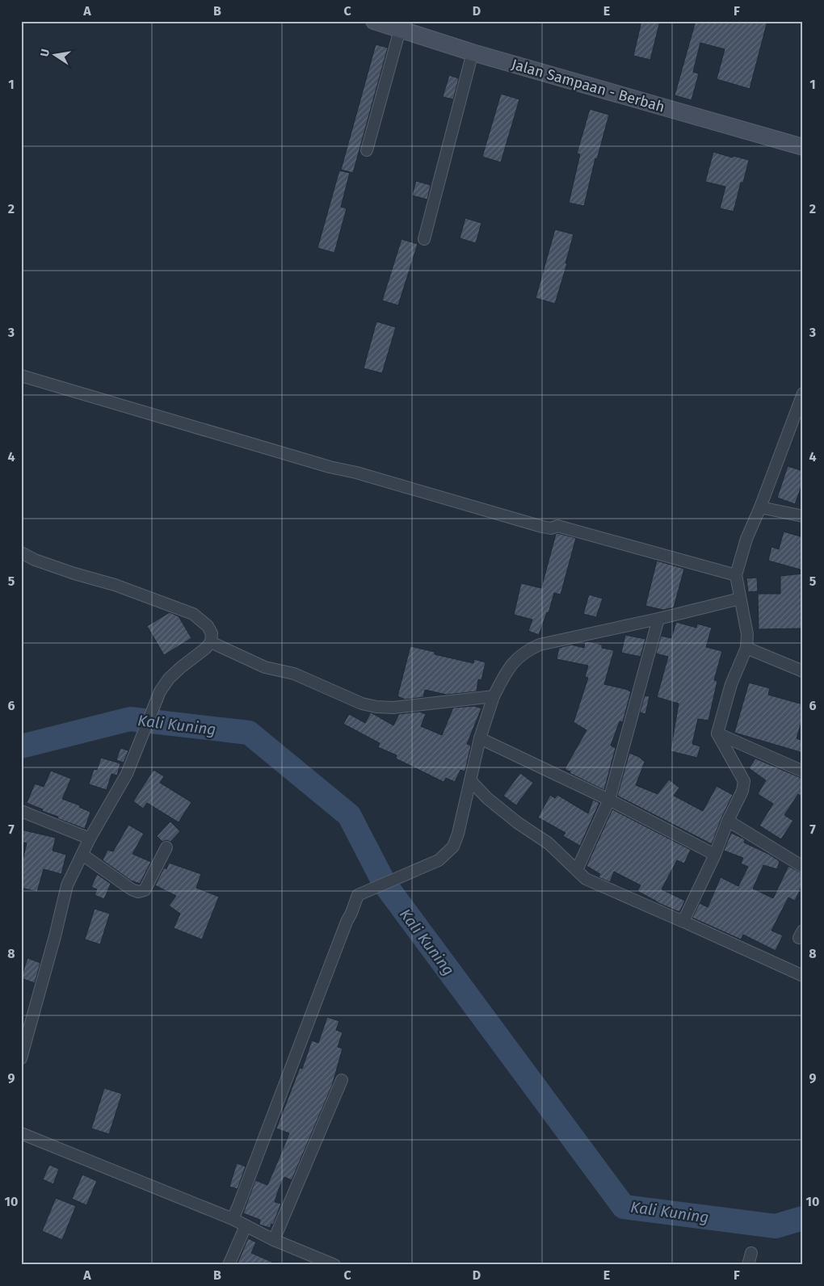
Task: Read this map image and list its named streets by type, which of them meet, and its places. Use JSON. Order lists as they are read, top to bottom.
{
  "streets": {
    "main road": ["Jalan Sampaan - Berbah"]
  },
  "water": ["Kali Kuning"],
  "north": "left",
  "grid": {
    "columns": [
      "A",
      "B",
      "C",
      "D",
      "E",
      "F"
    ],
    "rows": [
      "1",
      "2",
      "3",
      "4",
      "5",
      "6",
      "7",
      "8",
      "9",
      "10"
    ]
  }
}
